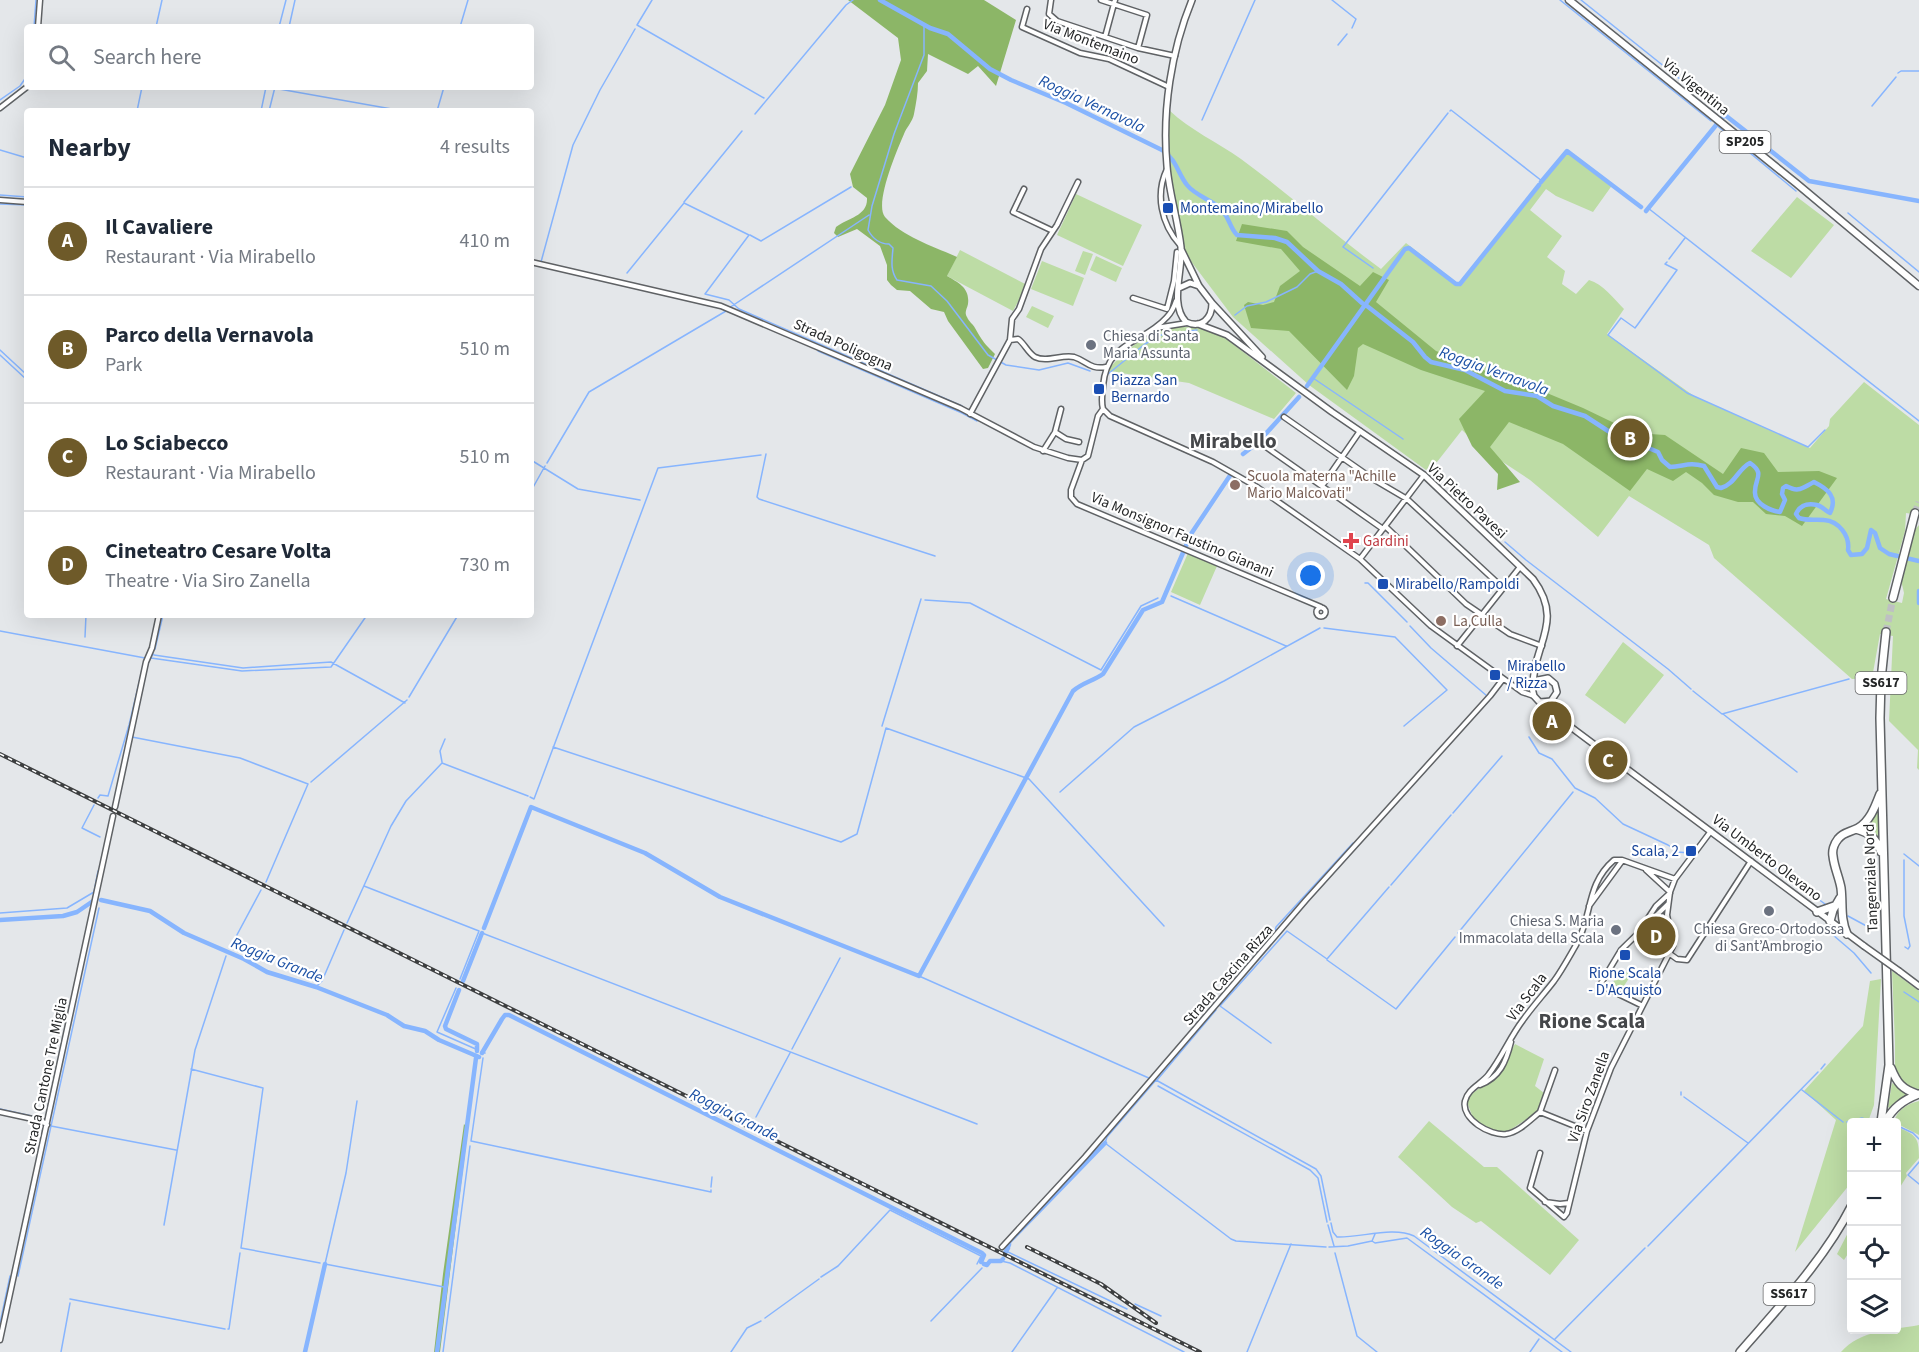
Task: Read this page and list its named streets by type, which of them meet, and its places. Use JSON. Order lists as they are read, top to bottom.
{
  "streets": {
    "highway": ["SS617", "Tangenziale Nord"],
    "main road": ["Via Vigentina", "SP205"],
    "street": [
      "Via Montemaino",
      "Strada Poligogna",
      "Via Pietro Pavesi",
      "Via Monsignor Faustino Gianani",
      "Via Umberto Olevano",
      "Strada Cascina Rizza",
      "Via Scala",
      "Strada Cantone Tre Miglia",
      "Via Siro Zanella"
    ]
  },
  "crossings": [
    ["Strada Poligogna", "Via Monsignor Faustino Gianani"],
    ["Via Pietro Pavesi", "Via Umberto Olevano"]
  ],
  "districts": ["Mirabello", "Rione Scala"],
  "water": ["Roggia Vernavola", "Roggia Grande"],
  "places": {
    "transit": [
      "Montemaino/Mirabello",
      "Piazza San Bernardo",
      "Mirabello/Rampoldi",
      "Mirabello / Rizza",
      "Scala, 2",
      "Rione Scala - D'Acquisto"
    ],
    "other": [
      "Chiesa di Santa Maria Assunta",
      "Scuola materna \"Achille Mario Malcovati\"",
      "La Culla",
      "Chiesa Greco-Ortodossa di Sant’Ambrogio",
      "Chiesa S. Maria Immacolata della Scala"
    ],
    "health": ["Gardini"]
  },
  "page": {
    "search": "Search here",
    "heading": ["Nearby", "4 results"],
    "list": [
      {
        "mark": "A",
        "name": "Il Cavaliere",
        "note": "Restaurant · Via Mirabello",
        "value": "410 m"
      },
      {
        "mark": "B",
        "name": "Parco della Vernavola",
        "note": "Park",
        "value": "510 m"
      },
      {
        "mark": "C",
        "name": "Lo Sciabecco",
        "note": "Restaurant · Via Mirabello",
        "value": "510 m"
      },
      {
        "mark": "D",
        "name": "Cineteatro Cesare Volta",
        "note": "Theatre · Via Siro Zanella",
        "value": "730 m"
      }
    ],
    "pins": [
      "B",
      "A",
      "C",
      "D"
    ],
    "map_buttons": ["+", "−"]
  }
}
